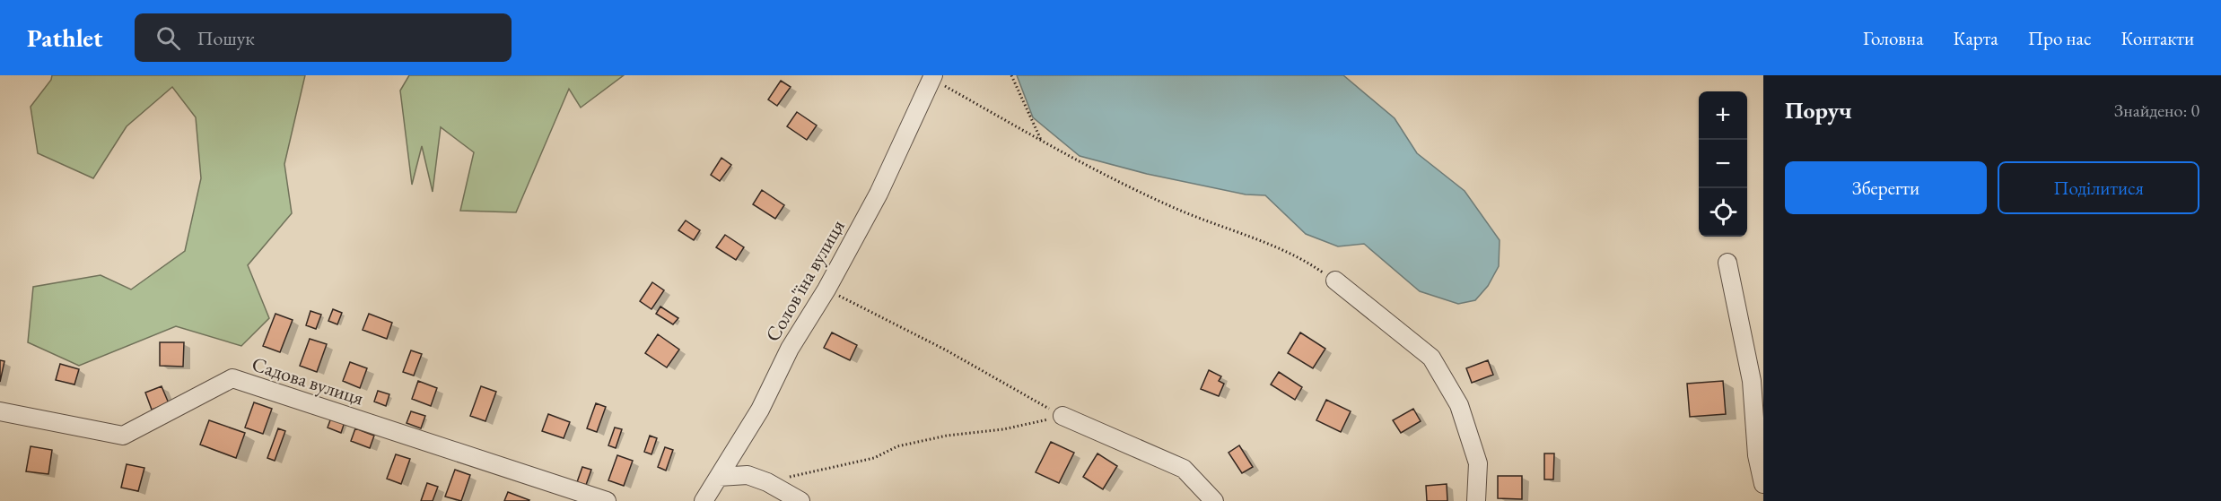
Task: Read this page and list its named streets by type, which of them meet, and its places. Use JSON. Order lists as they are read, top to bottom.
{
  "streets": {
    "street": ["Солов'їна вулиця", "Садова вулиця"]
  },
  "page": {
    "header": "Pathlet",
    "search": "Пошук",
    "nav": [
      "Головна",
      "Карта",
      "Про нас",
      "Контакти"
    ],
    "heading": ["Поруч", "Знайдено: 0"],
    "map_buttons": ["+", "−"],
    "buttons": ["Зберегти", "Поділитися"]
  }
}
